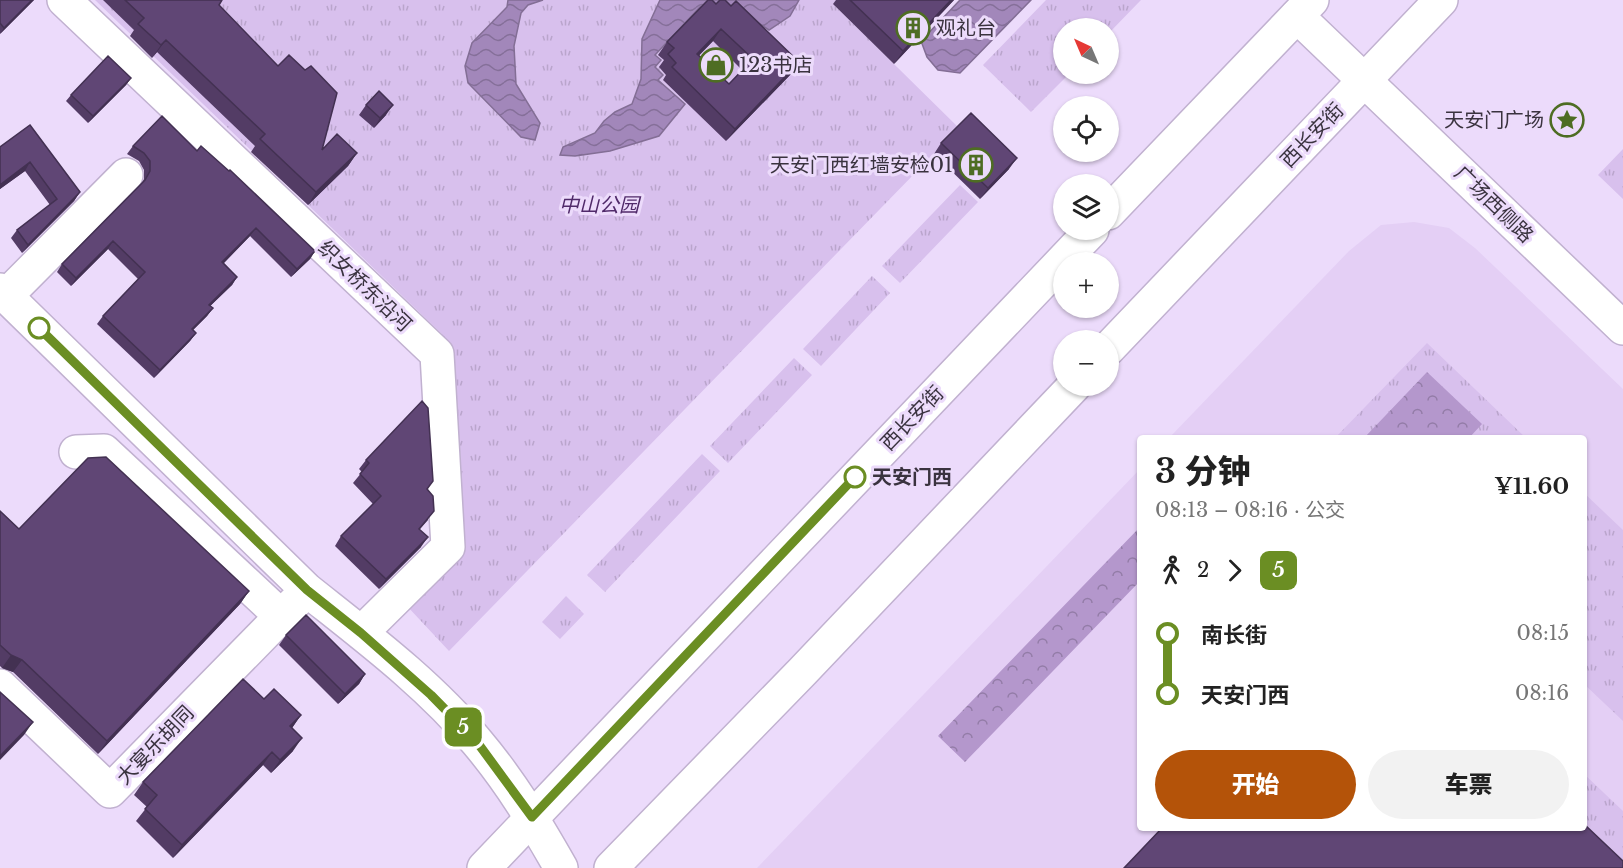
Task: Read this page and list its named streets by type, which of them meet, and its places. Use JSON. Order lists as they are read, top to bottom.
{
  "streets": {
    "main road": [
      "西长安街",
      "广场西侧路",
      "织女桥东沿河",
      "大宴乐胡同"
    ]
  },
  "crossings": [
    ["西长安街", "广场西侧路"]
  ],
  "parks": ["中山公园"],
  "places": {
    "building": ["观礼台", "天安门西红墙安检01"],
    "shop": ["123书店"],
    "place": ["天安门广场"],
    "other": ["天安门西"]
  },
  "lines": ["bus line 5"],
  "north": "top left",
  "page": {
    "on_map": "5",
    "map_buttons": ["+", "−"],
    "heading": ["3 分钟", "08:13 – 08:16 · 公交", "¥11.60"],
    "legs": ["2", "5"],
    "list": [
      {
        "name": "南长街",
        "value": "08:15"
      },
      {
        "name": "天安门西",
        "value": "08:16"
      }
    ],
    "buttons": ["开始", "车票"]
  }
}
